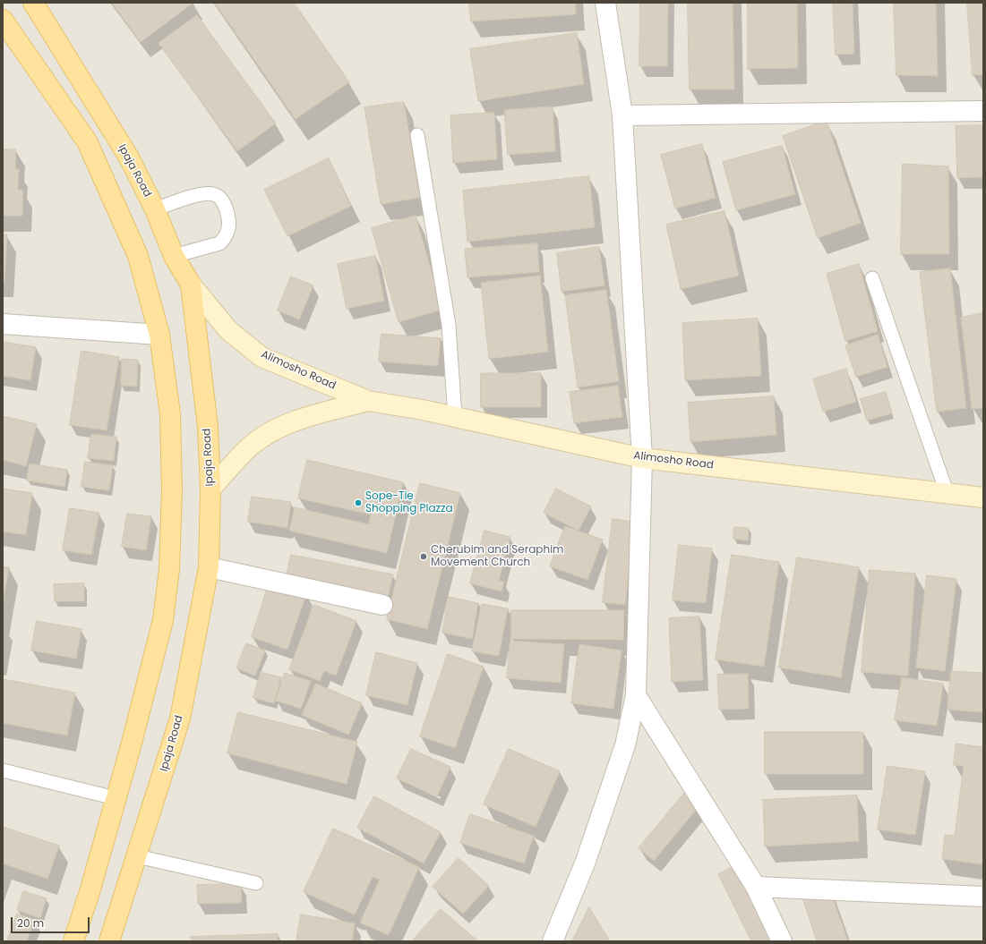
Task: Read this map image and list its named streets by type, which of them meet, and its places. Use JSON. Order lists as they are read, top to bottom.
{
  "streets": {
    "main road": ["Ipaja Road", "Alimosho Road"]
  },
  "crossings": [
    ["Ipaja Road", "Alimosho Road"]
  ],
  "places": ["Sope-Tie Shopping Plazza", "Cherubim and Seraphim Movement Church"],
  "scale_bar": "20 m"
}
